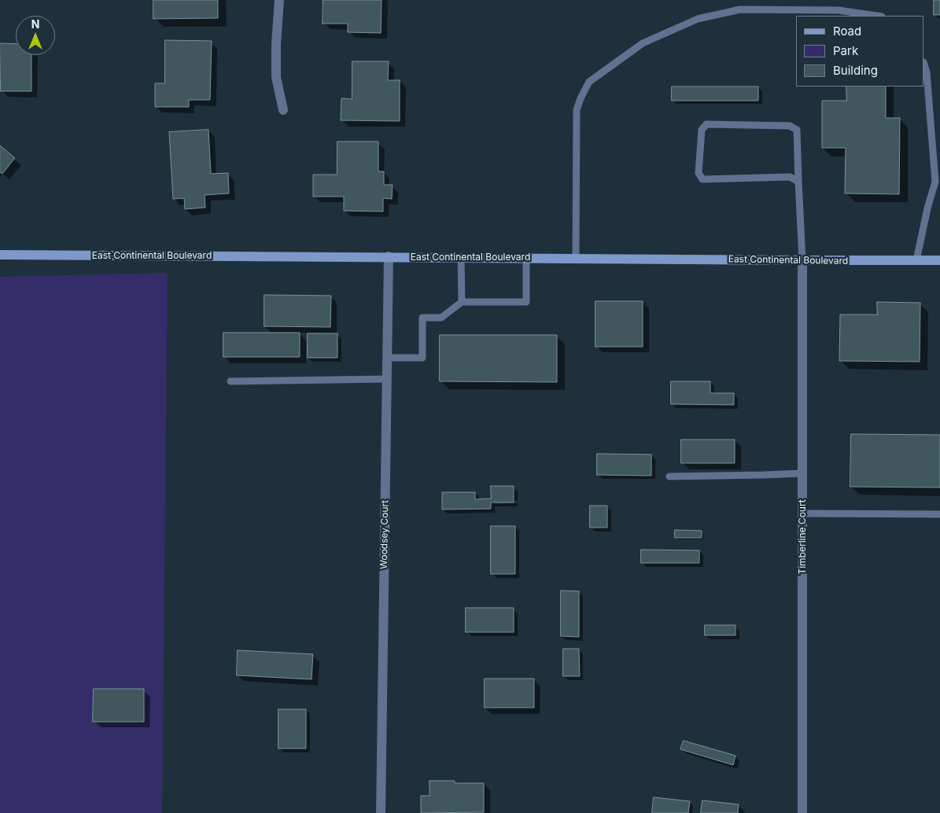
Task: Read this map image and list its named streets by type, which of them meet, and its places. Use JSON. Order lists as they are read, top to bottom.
{
  "streets": {
    "main road": ["East Continental Boulevard"],
    "street": ["Woodsey Court", "Timberline Court"]
  },
  "crossings": [
    ["East Continental Boulevard", "Woodsey Court"],
    ["East Continental Boulevard", "Timberline Court"]
  ],
  "legend": ["Road", "Park", "Building"],
  "north": "top"
}
